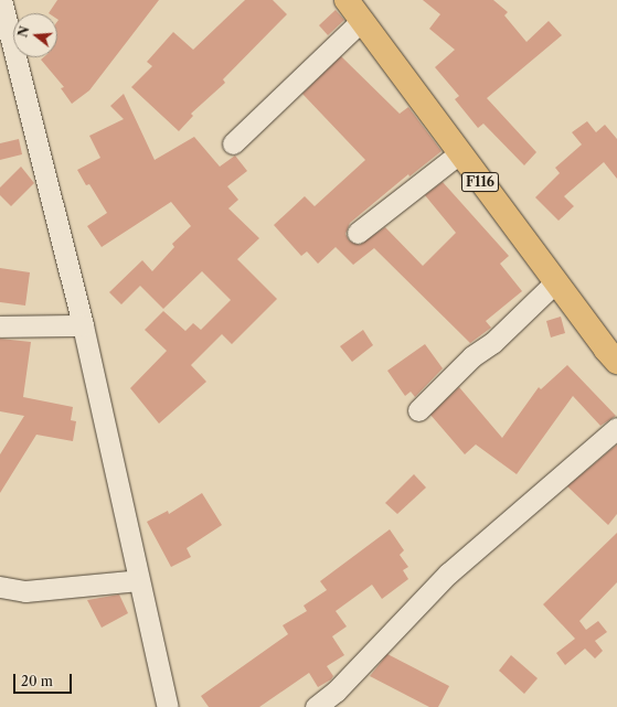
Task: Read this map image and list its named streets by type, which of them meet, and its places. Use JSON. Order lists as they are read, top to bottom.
{
  "streets": {
    "main road": ["F116"]
  },
  "scale_bar": "20 m",
  "north": "left"
}
